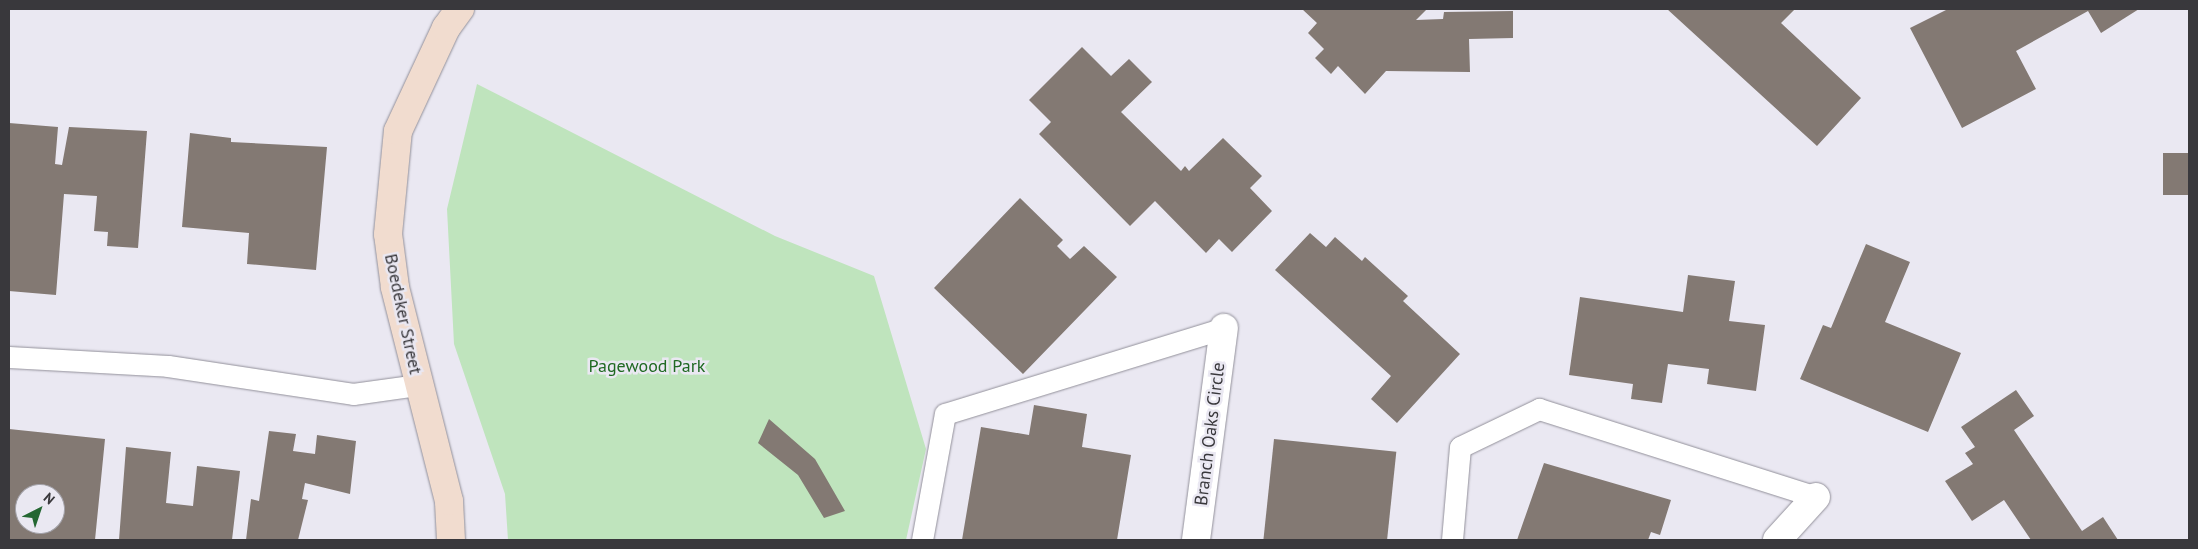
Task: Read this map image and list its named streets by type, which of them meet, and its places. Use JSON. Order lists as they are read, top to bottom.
{
  "streets": {
    "street": ["Boedeker Street", "Branch Oaks Circle"]
  },
  "parks": ["Pagewood Park"],
  "north": "top right"
}
